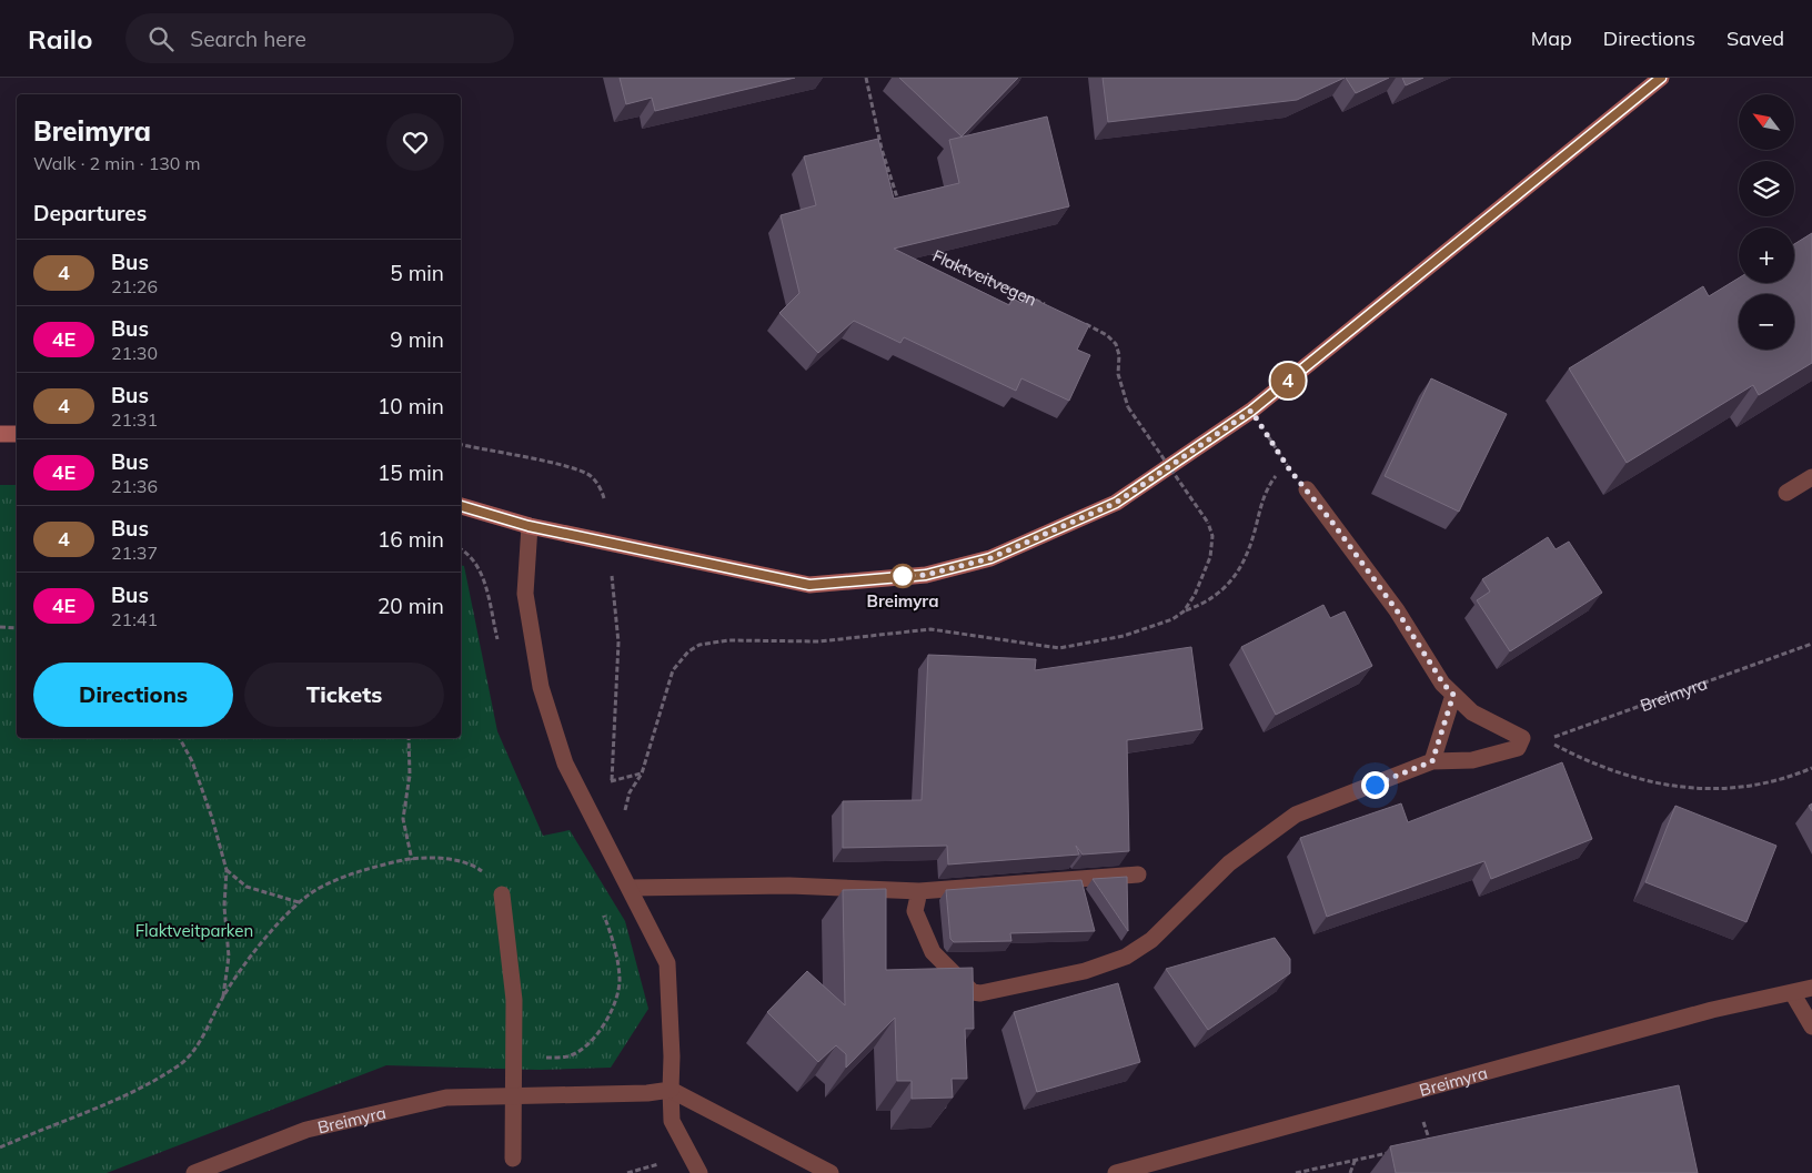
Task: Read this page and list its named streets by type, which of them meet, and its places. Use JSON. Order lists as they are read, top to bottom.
{
  "streets": {
    "street": ["Breimyra"],
    "path": ["Flaktveitvegen"]
  },
  "parks": ["Flaktveitparken"],
  "places": ["Breimyra"],
  "lines": ["bus line 4"],
  "north": "top left",
  "page": {
    "header": "Railo",
    "search": "Search here",
    "nav": ["Map", "Directions", "Saved"],
    "on_map": "4",
    "map_buttons": ["+", "−"],
    "heading": [
      ["Breimyra", "Walk · 2 min · 130 m"],
      "Departures"
    ],
    "list": [
      {
        "mark": "4",
        "name": "Bus",
        "note": "21:26",
        "value": "5 min"
      },
      {
        "mark": "4E",
        "name": "Bus",
        "note": "21:30",
        "value": "9 min"
      },
      {
        "mark": "4",
        "name": "Bus",
        "note": "21:31",
        "value": "10 min"
      },
      {
        "mark": "4E",
        "name": "Bus",
        "note": "21:36",
        "value": "15 min"
      },
      {
        "mark": "4",
        "name": "Bus",
        "note": "21:37",
        "value": "16 min"
      },
      {
        "mark": "4E",
        "name": "Bus",
        "note": "21:41",
        "value": "20 min"
      }
    ],
    "buttons": ["Directions", "Tickets"]
  }
}
